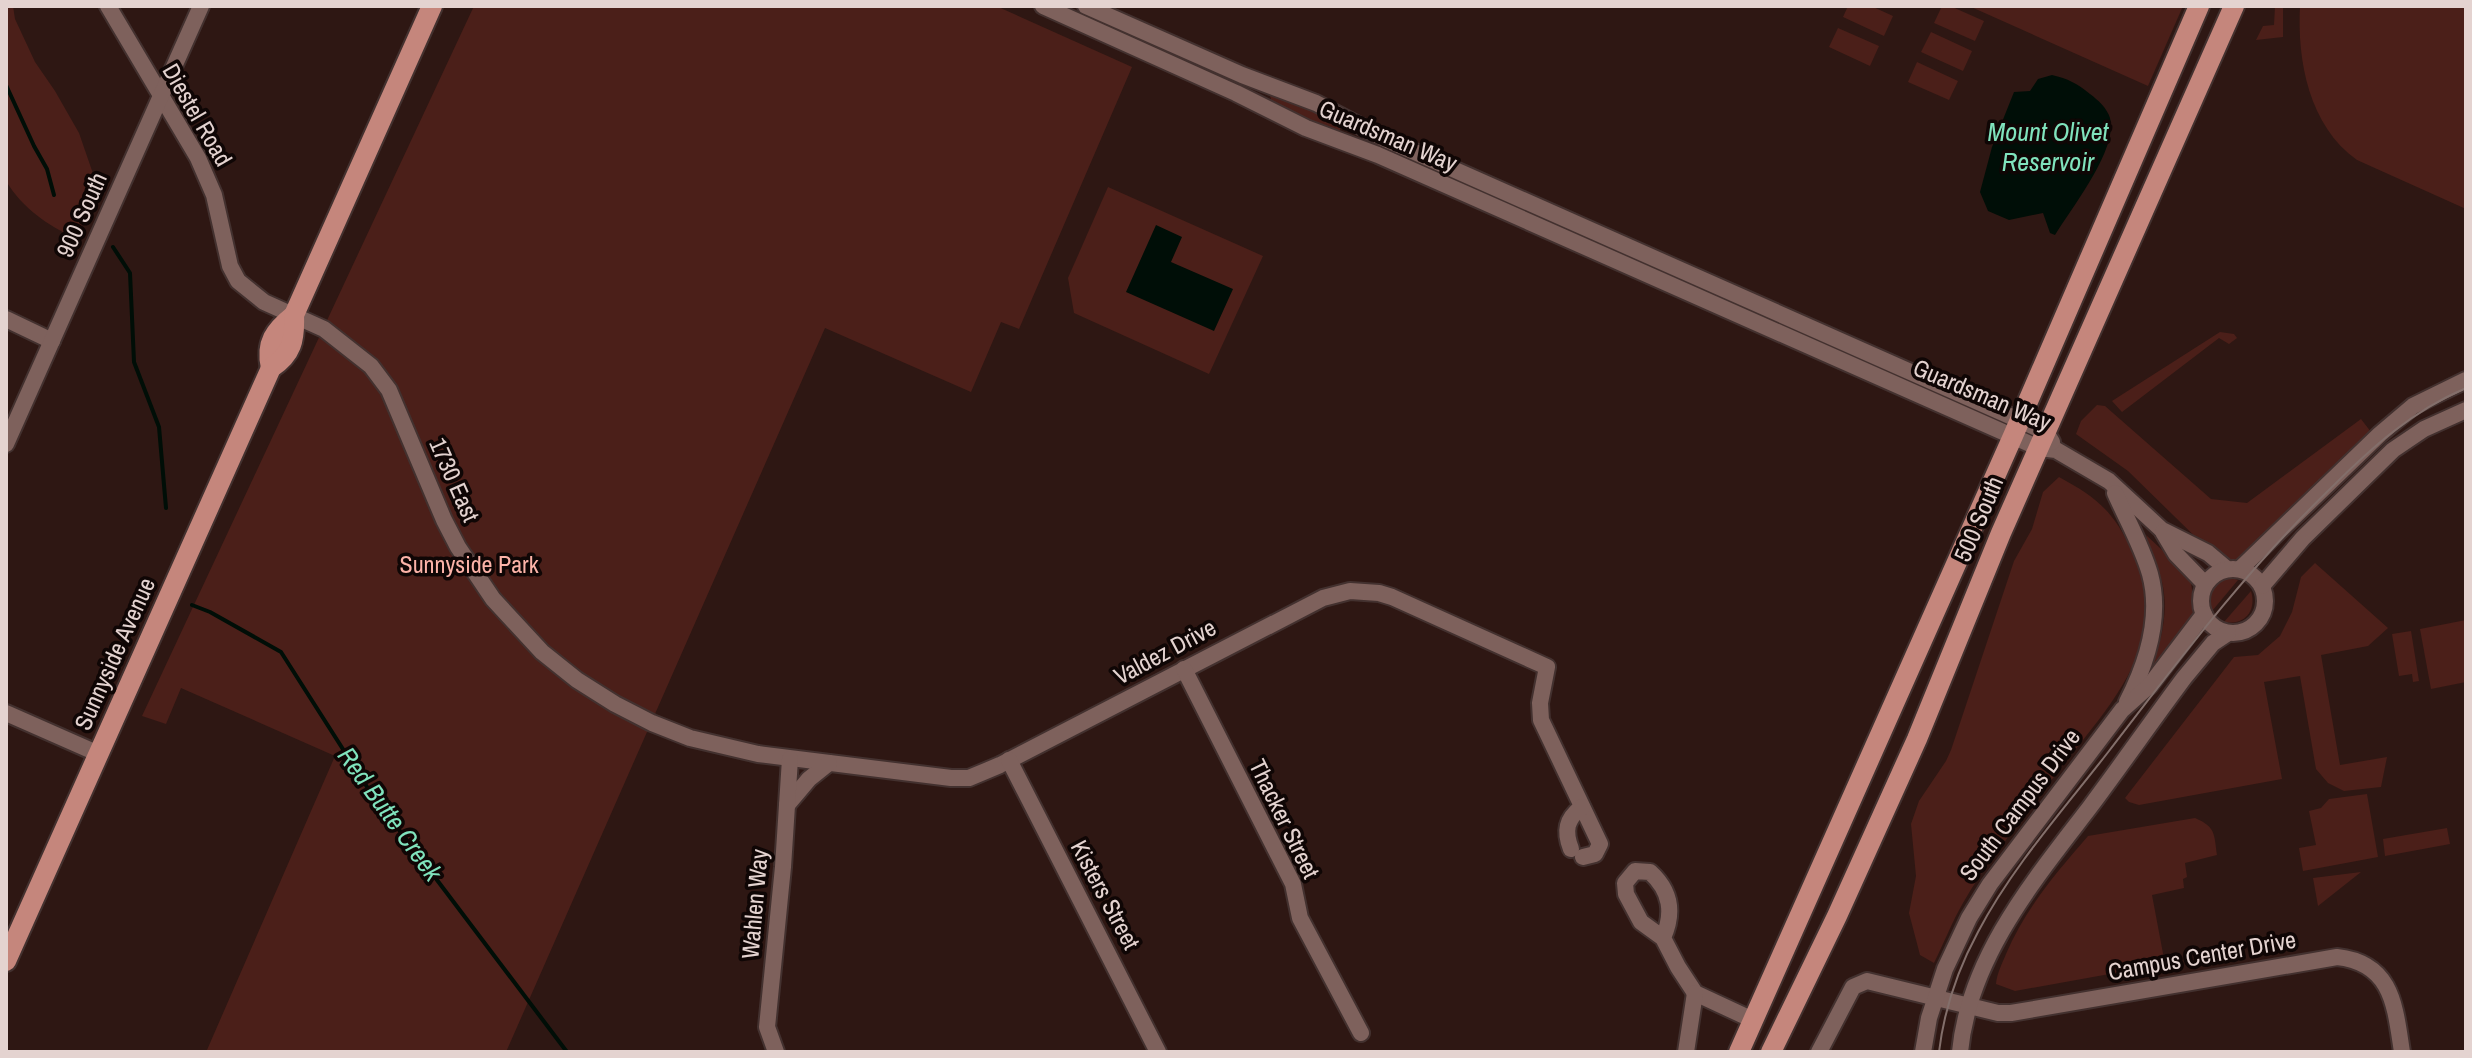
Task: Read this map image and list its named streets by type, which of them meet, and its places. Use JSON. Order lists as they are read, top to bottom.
{
  "streets": {
    "main road": ["500 South", "Sunnyside Avenue"],
    "street": [
      "Diestel Road",
      "Guardsman Way",
      "900 South",
      "1730 East",
      "Valdez Drive",
      "South Campus Drive",
      "Thacker Street",
      "Kisters Street",
      "Wahlen Way",
      "Campus Center Drive"
    ]
  },
  "crossings": [
    ["Diestel Road", "900 South"],
    ["Diestel Road", "1730 East"],
    ["Diestel Road", "Sunnyside Avenue"],
    ["Guardsman Way", "500 South"],
    ["1730 East", "Valdez Drive"],
    ["1730 East", "Sunnyside Avenue"],
    ["Valdez Drive", "Thacker Street"],
    ["Valdez Drive", "Kisters Street"],
    ["Valdez Drive", "Wahlen Way"],
    ["South Campus Drive", "Campus Center Drive"]
  ],
  "water": ["Mount Olivet Reservoir", "Red Butte Creek"],
  "parks": ["Sunnyside Park"]
}
